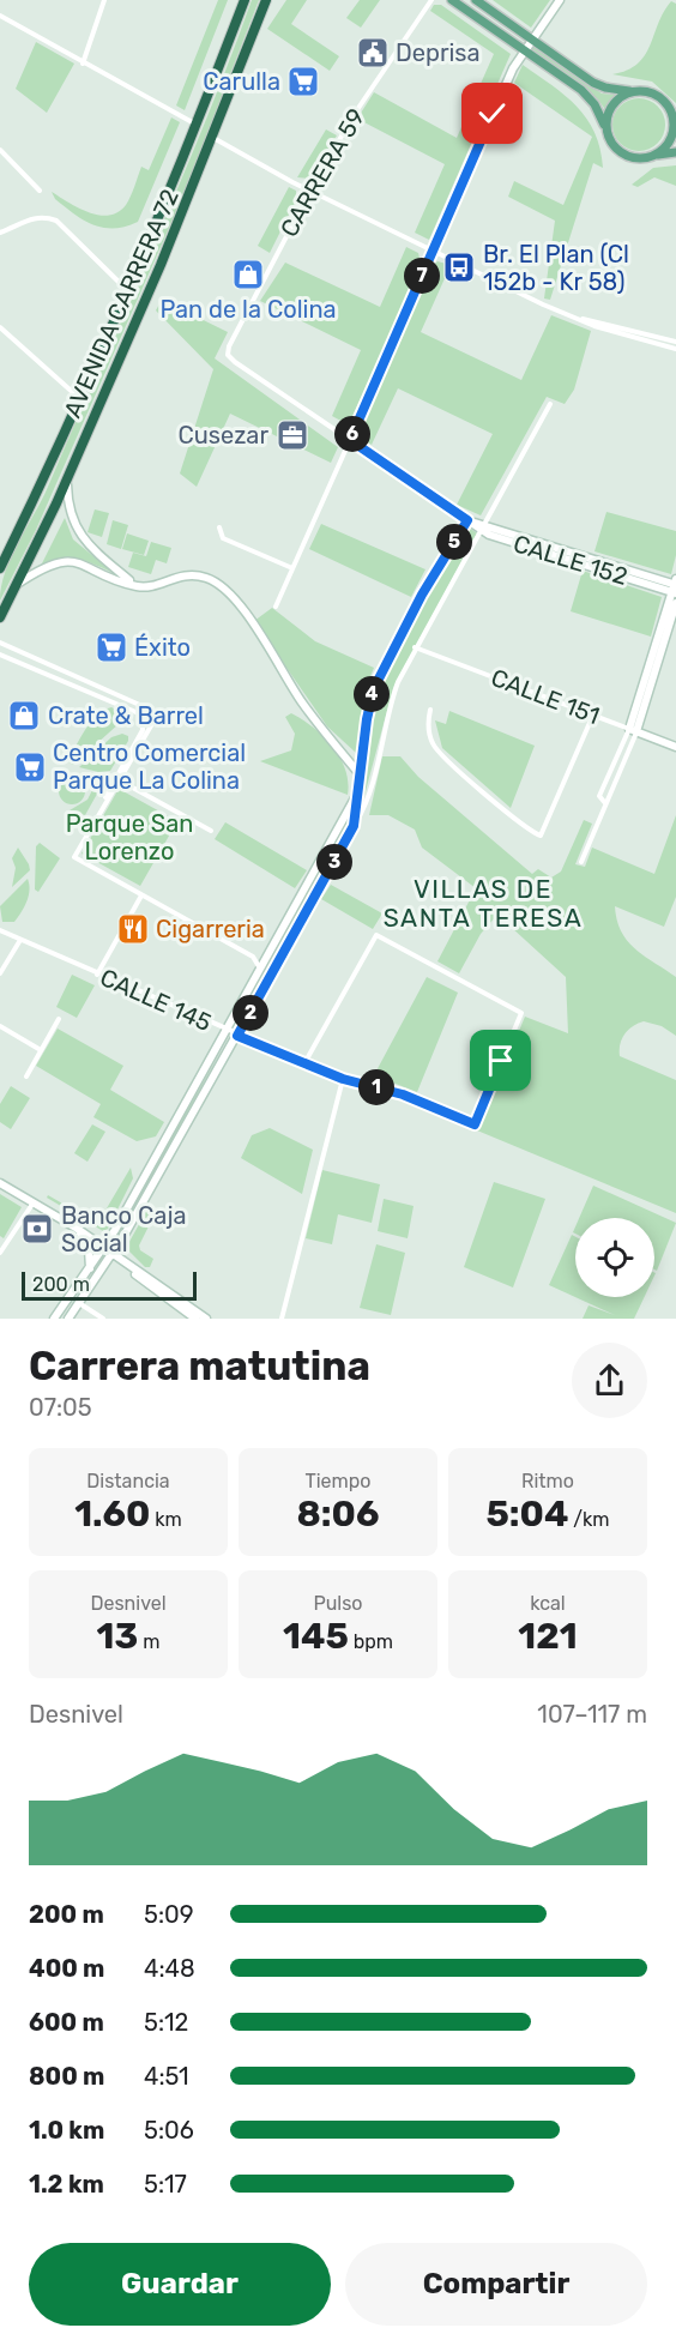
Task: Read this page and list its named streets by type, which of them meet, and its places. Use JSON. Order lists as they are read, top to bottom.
{
  "streets": {
    "highway": ["AVENIDA CARRERA 72"],
    "main road": ["CALLE 152", "CALLE 151"],
    "street": ["CARRERA 59", "CALLE 145"]
  },
  "crossings": [
    ["CARRERA 59", "CALLE 152"]
  ],
  "districts": ["VILLAS DE SANTA TERESA"],
  "parks": ["Parque San Lorenzo"],
  "places": {
    "public building": ["Deprisa"],
    "supermarket": ["Carulla", "Éxito", "Centro Comercial Parque La Colina"],
    "bus stop": ["Br. El Plan (Cl 152b - Kr 58)"],
    "shop": ["Pan de la Colina", "Crate & Barrel"],
    "office": ["Cusezar"],
    "restaurant": ["Cigarreria"],
    "bank": ["Banco Caja Social"]
  },
  "scale_bar": "200 m",
  "page": {
    "pins": [
      "7",
      "6",
      "5",
      "4",
      "3",
      "2",
      "1"
    ],
    "scale": "200 m",
    "heading": ["Carrera matutina", "07:05"],
    "stats": [
      ["Distancia", "1.60 km"],
      ["Tiempo", "8:06"],
      ["Ritmo", "5:04 /km"],
      ["Desnivel", "13 m"],
      ["Pulso", "145 bpm"],
      ["kcal", "121"]
    ],
    "chart": ["Desnivel", "107–117 m"],
    "list": [
      {
        "name": "200 m",
        "note": "5:09"
      },
      {
        "name": "400 m",
        "note": "4:48"
      },
      {
        "name": "600 m",
        "note": "5:12"
      },
      {
        "name": "800 m",
        "note": "4:51"
      },
      {
        "name": "1.0 km",
        "note": "5:06"
      },
      {
        "name": "1.2 km",
        "note": "5:17"
      }
    ],
    "buttons": ["Guardar", "Compartir"]
  }
}
